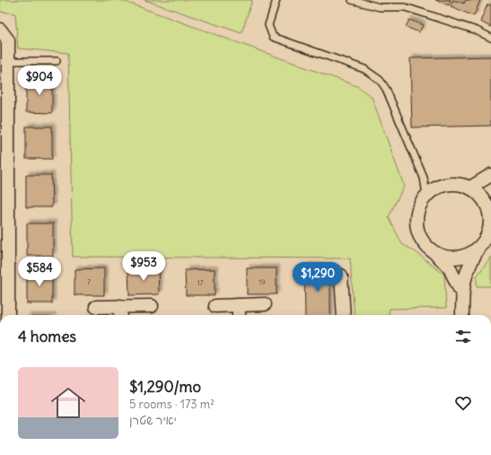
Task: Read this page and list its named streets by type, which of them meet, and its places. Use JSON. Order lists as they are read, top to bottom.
{
  "house_numbers": ["7", "19", "17"],
  "page": {
    "price": [
      "$904",
      "$953",
      "$584",
      "$1,290"
    ],
    "heading": "4 homes",
    "list": [
      {
        "name": "$1,290/mo",
        "note": "5 rooms · 173 m² · יאיר שטרן"
      }
    ]
  }
}
